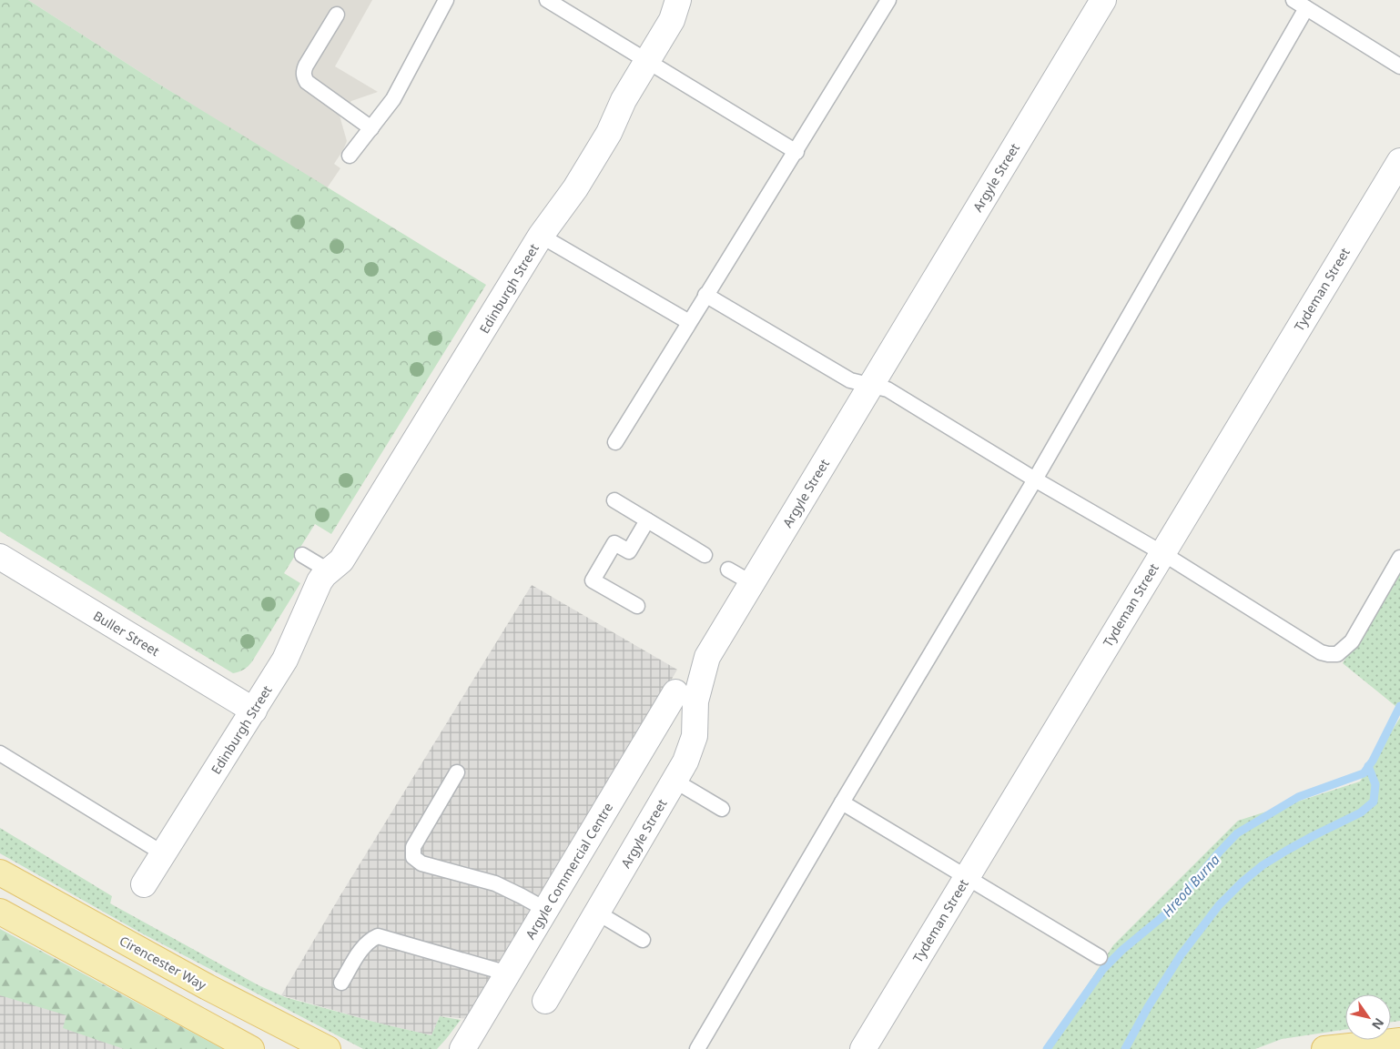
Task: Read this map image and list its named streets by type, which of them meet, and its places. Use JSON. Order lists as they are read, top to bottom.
{
  "streets": {
    "main road": ["Cirencester Way"],
    "street": [
      "Argyle Street",
      "Edinburgh Street",
      "Tydeman Street",
      "Buller Street",
      "Argyle Commercial Centre"
    ]
  },
  "crossings": [
    ["Edinburgh Street", "Buller Street"]
  ],
  "water": ["Hreod Burna"],
  "north": "bottom right"
}
